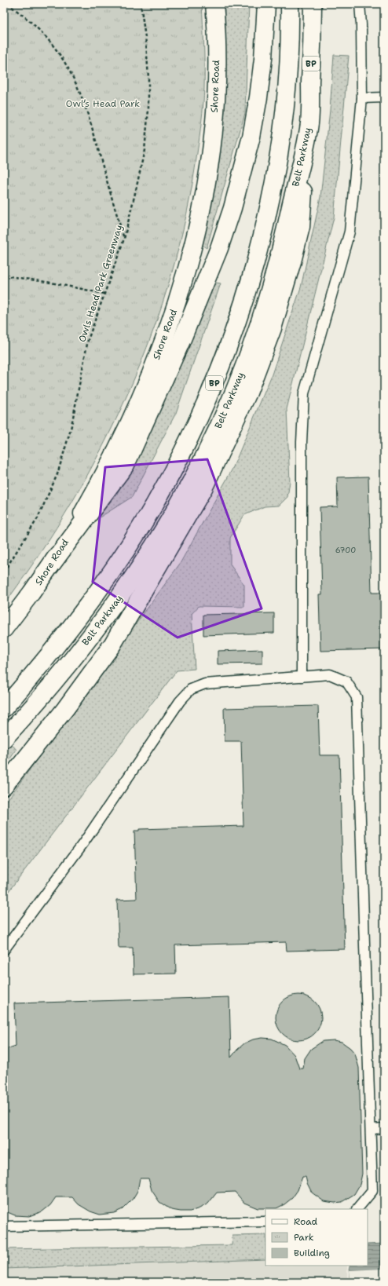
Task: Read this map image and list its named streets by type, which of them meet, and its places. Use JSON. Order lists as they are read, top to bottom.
{
  "streets": {
    "main road": ["BP", "Shore Road", "Belt Parkway"],
    "path": ["Owls Head Park Greenway"]
  },
  "parks": ["Owl’s Head Park"],
  "house_numbers": ["6700"],
  "legend": ["Road", "Park", "Building"]
}
